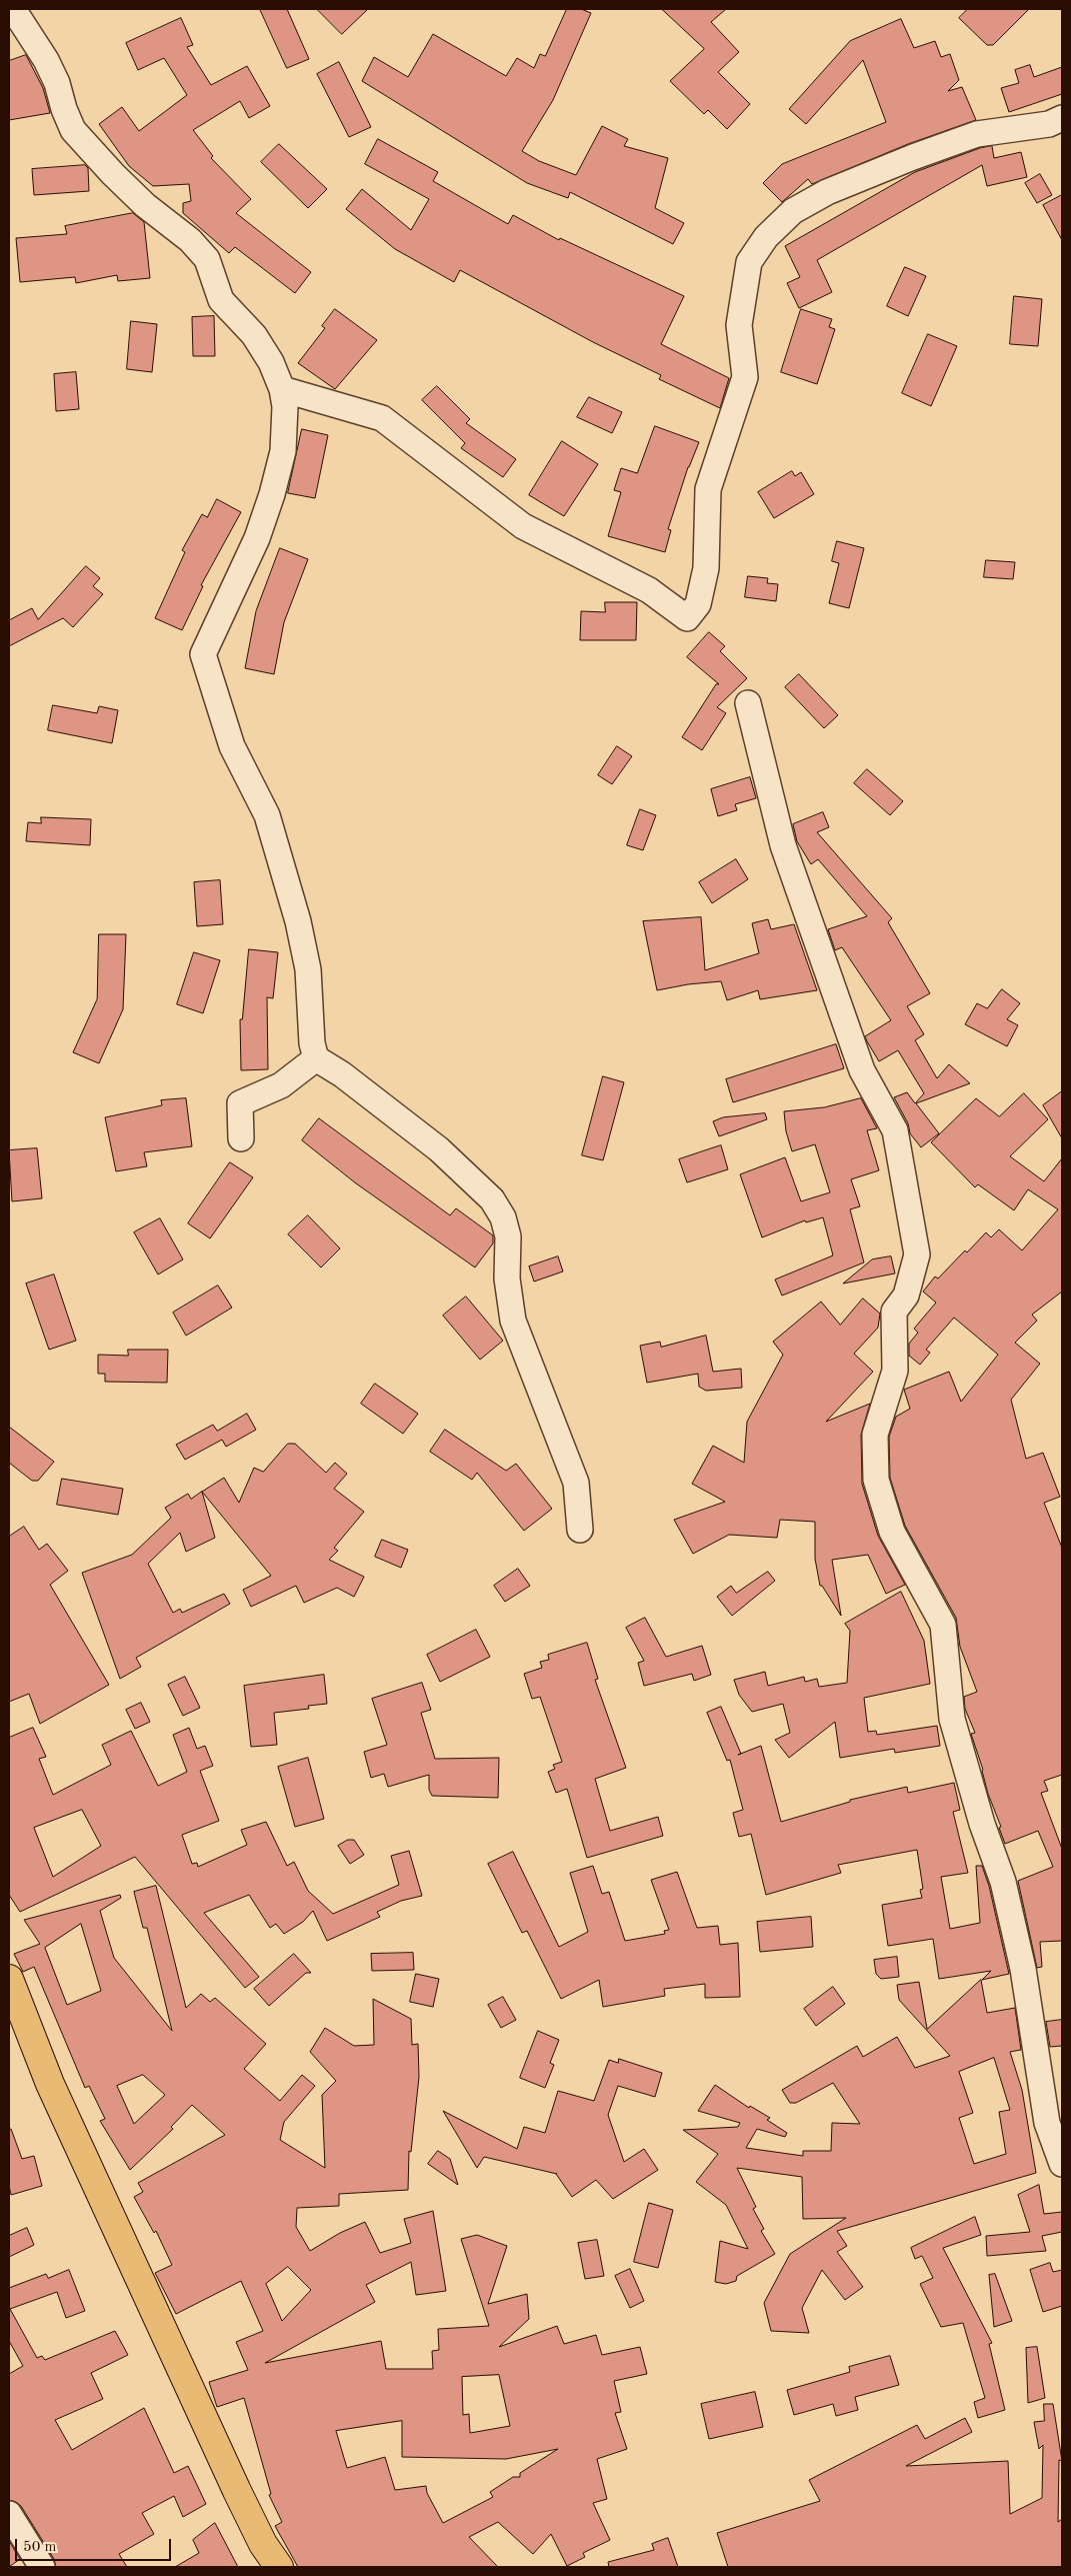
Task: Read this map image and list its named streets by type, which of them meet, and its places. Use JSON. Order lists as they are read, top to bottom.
{
  "scale_bar": "50 m"
}
